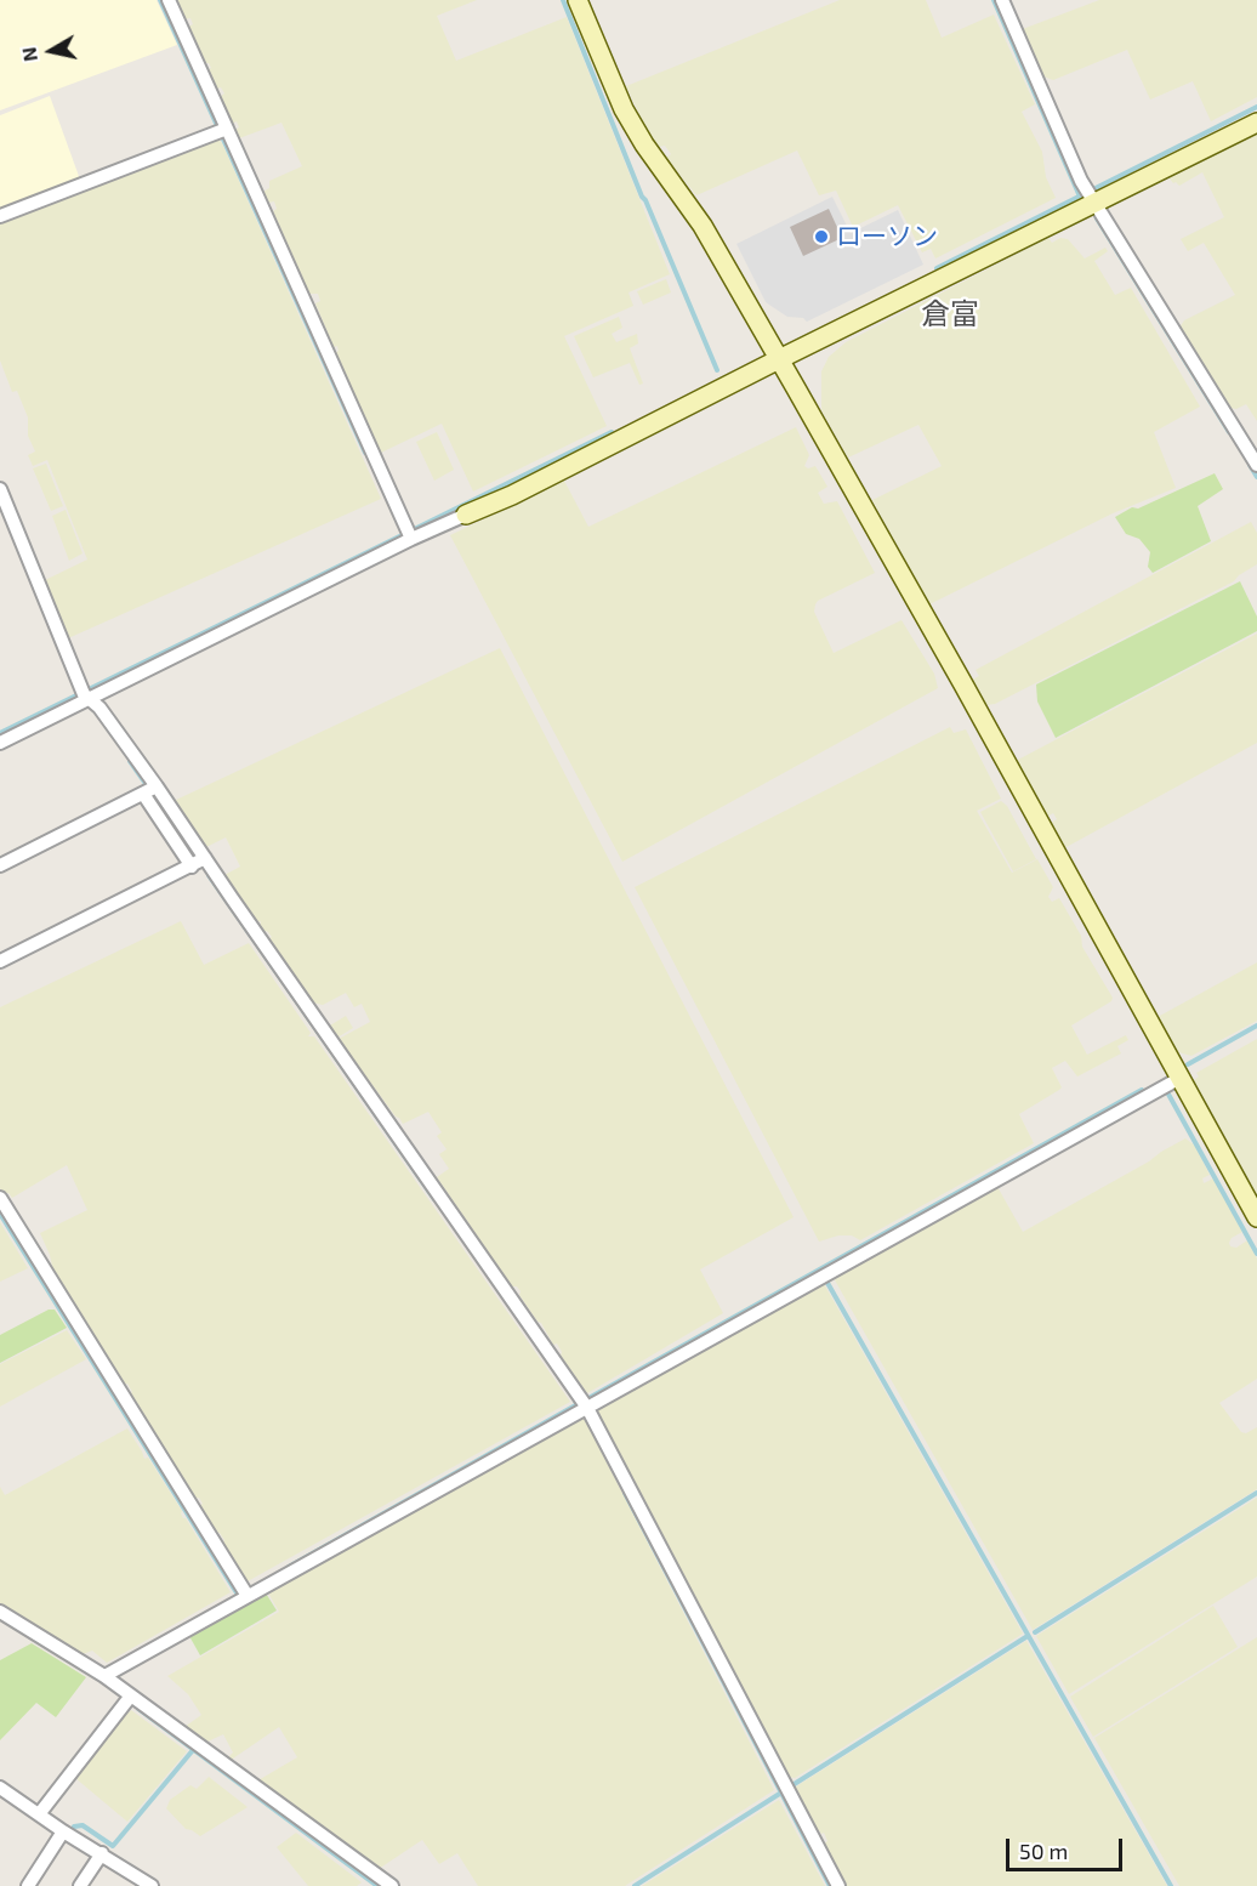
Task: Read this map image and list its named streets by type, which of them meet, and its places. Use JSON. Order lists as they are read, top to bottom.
{
  "districts": ["倉富"],
  "places": ["ローソン"],
  "scale_bar": "50 m",
  "north": "left"
}
